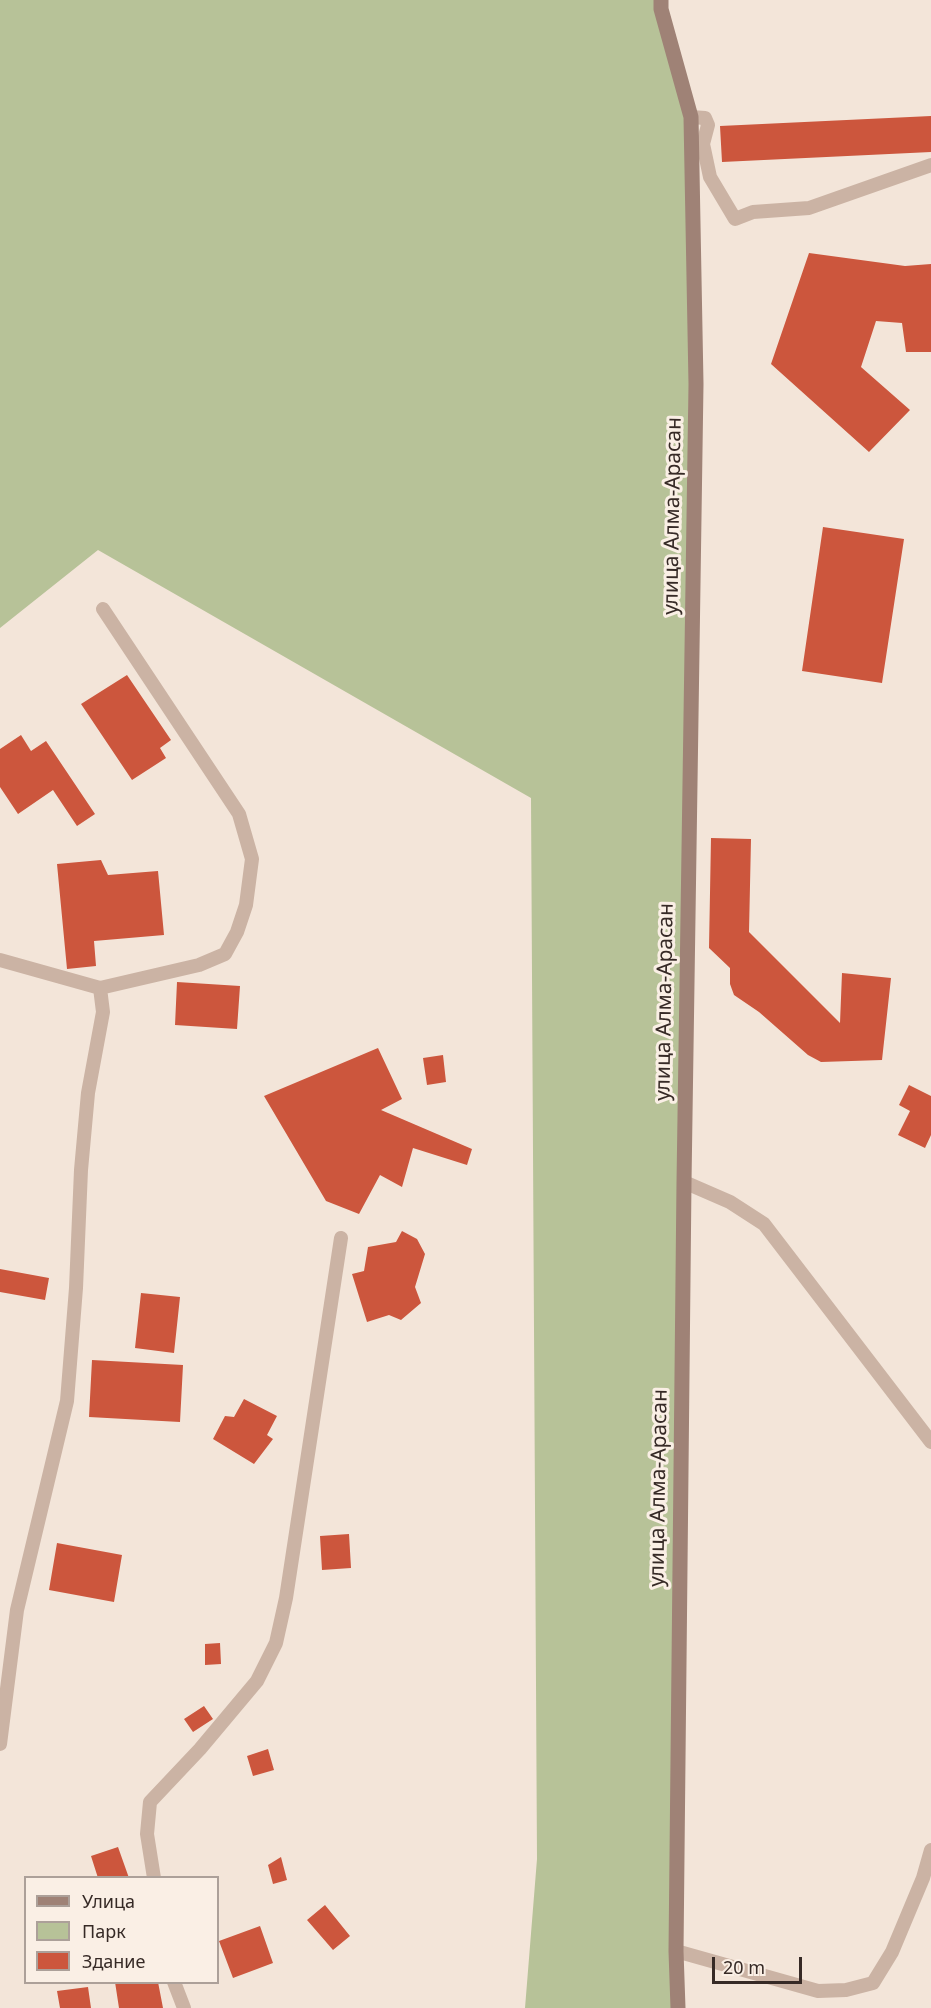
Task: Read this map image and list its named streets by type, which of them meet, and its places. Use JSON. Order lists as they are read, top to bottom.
{
  "streets": {
    "main road": ["улица Алма-Арасан"]
  },
  "legend": ["Улица", "Парк", "Здание"],
  "scale_bar": "20 m"
}
